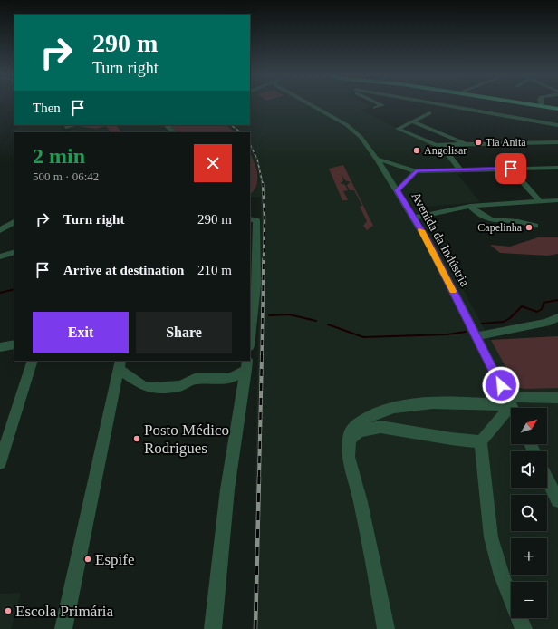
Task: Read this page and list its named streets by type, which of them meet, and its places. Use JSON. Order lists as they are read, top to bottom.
{
  "streets": {
    "street": ["Avenida da Indústria"]
  },
  "places": [
    "Tia Anita",
    "Angolisar",
    "Capelinha",
    "Posto Médico Rodrigues",
    "Espife",
    "Escola Primária"
  ],
  "north": "top right",
  "page": {
    "turn": ["290 m", "Turn right"],
    "then": "Then",
    "heading": ["2 min", "500 m · 06:42"],
    "list": [
      {
        "name": "Turn right",
        "value": "290 m"
      },
      {
        "name": "Arrive at destination",
        "value": "210 m"
      }
    ],
    "buttons": ["Exit", "Share"],
    "map_buttons": ["+", "−"]
  }
}
